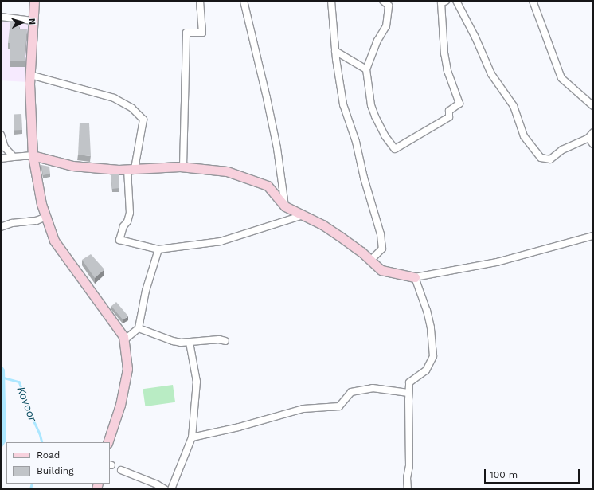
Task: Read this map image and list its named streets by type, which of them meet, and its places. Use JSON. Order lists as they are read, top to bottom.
{
  "water": ["Kovoor"],
  "legend": ["Road", "Building"],
  "scale_bar": "100 m",
  "north": "right"
}
